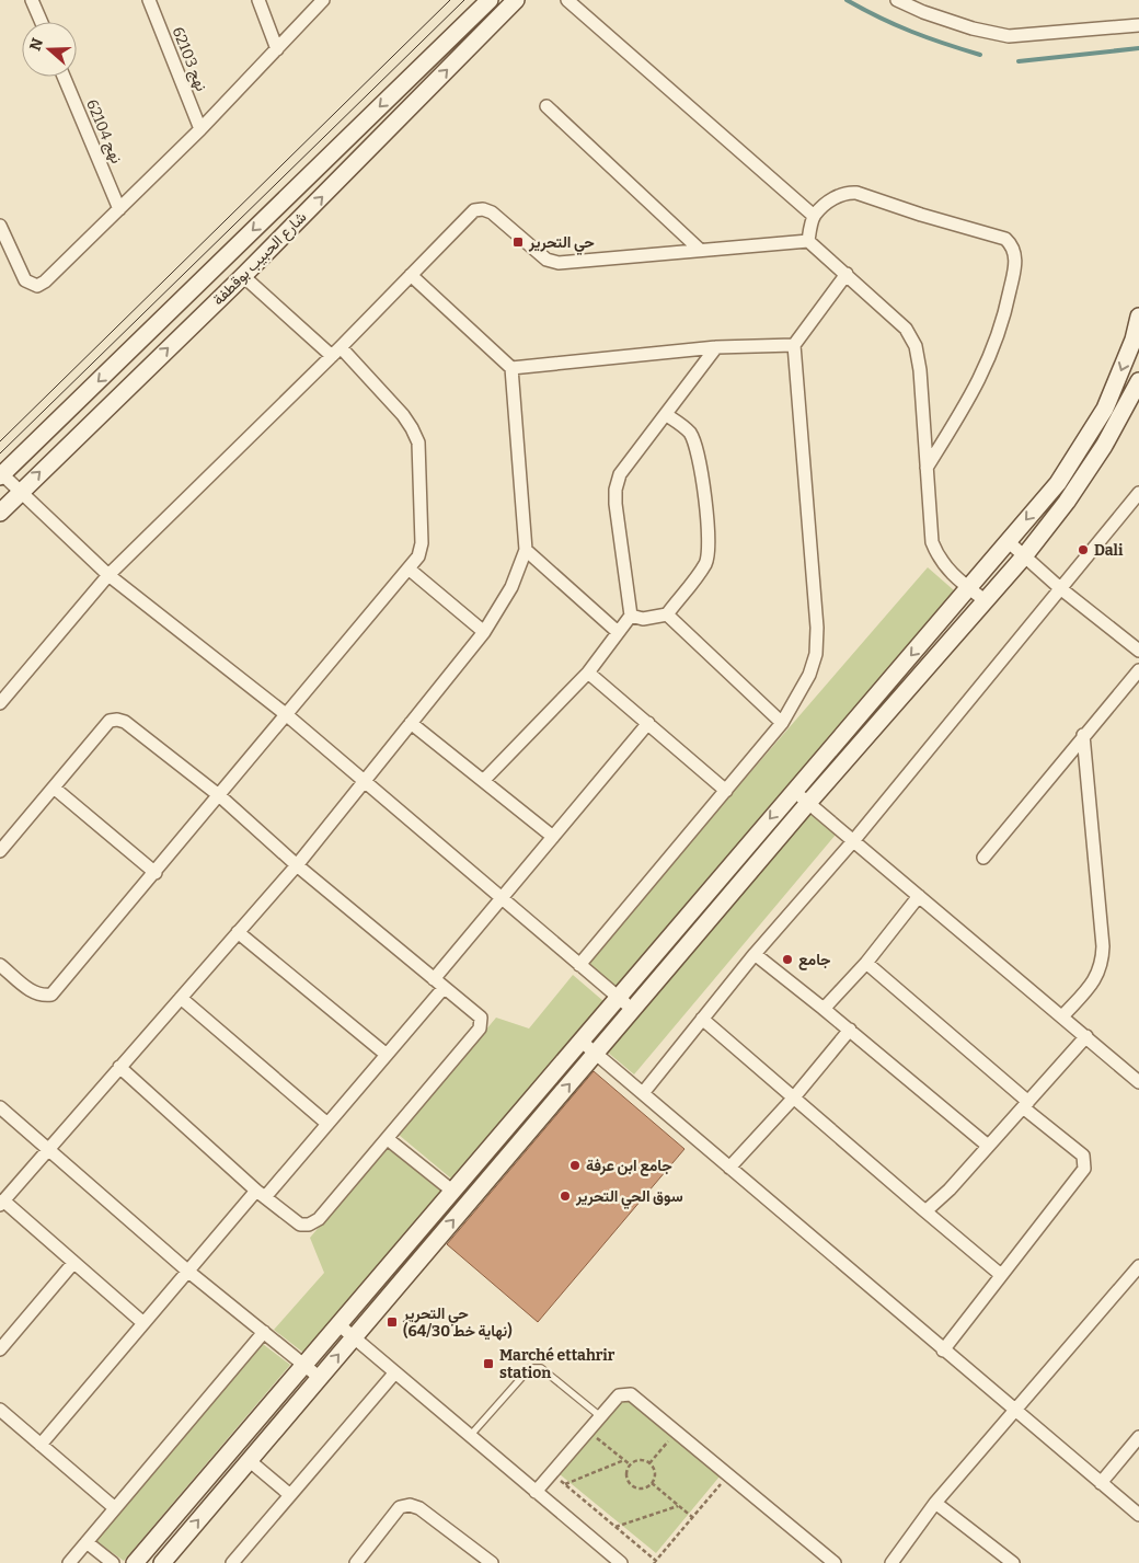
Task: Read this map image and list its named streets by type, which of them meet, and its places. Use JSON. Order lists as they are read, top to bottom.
{
  "streets": {
    "street": ["نهج 62103", "نهج 62104", "شارع الحبيب بوقطفة"]
  },
  "places": {
    "transit": ["حي التحرير", "حي التحرير (نهاية خط 64/30)", "Marché ettahrir station"],
    "other": [
      "Dali",
      "جامع",
      "جامع ابن عرفة",
      "سوق الحي التحرير"
    ]
  },
  "north": "left"
}
